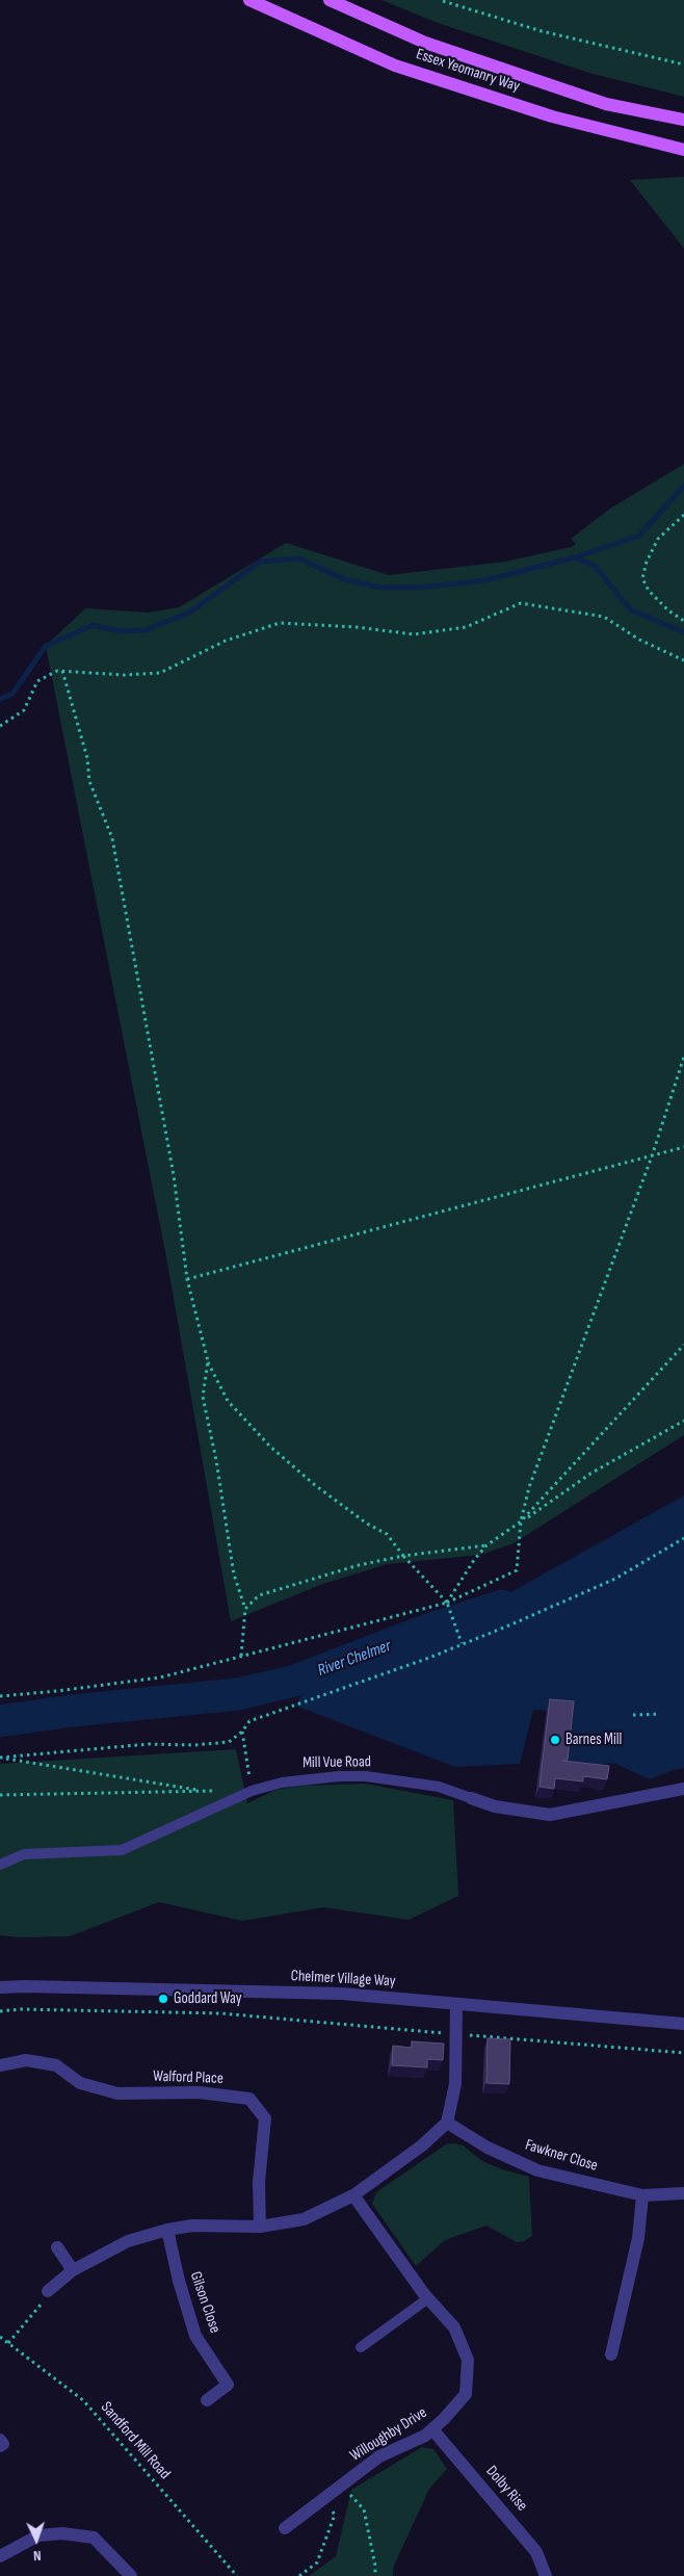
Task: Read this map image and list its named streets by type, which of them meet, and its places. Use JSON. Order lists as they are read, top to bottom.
{
  "streets": {
    "main road": ["Essex Yeomanry Way"],
    "street": [
      "Mill Vue Road",
      "Chelmer Village Way",
      "Walford Place",
      "Fawkner Close",
      "Gilson Close",
      "Willoughby Drive",
      "Dolby Rise"
    ],
    "path": ["Sandford Mill Road"]
  },
  "crossings": [
    ["Willoughby Drive", "Dolby Rise"]
  ],
  "water": ["River Chelmer"],
  "places": ["Barnes Mill", "Goddard Way"],
  "north": "bottom"
}
